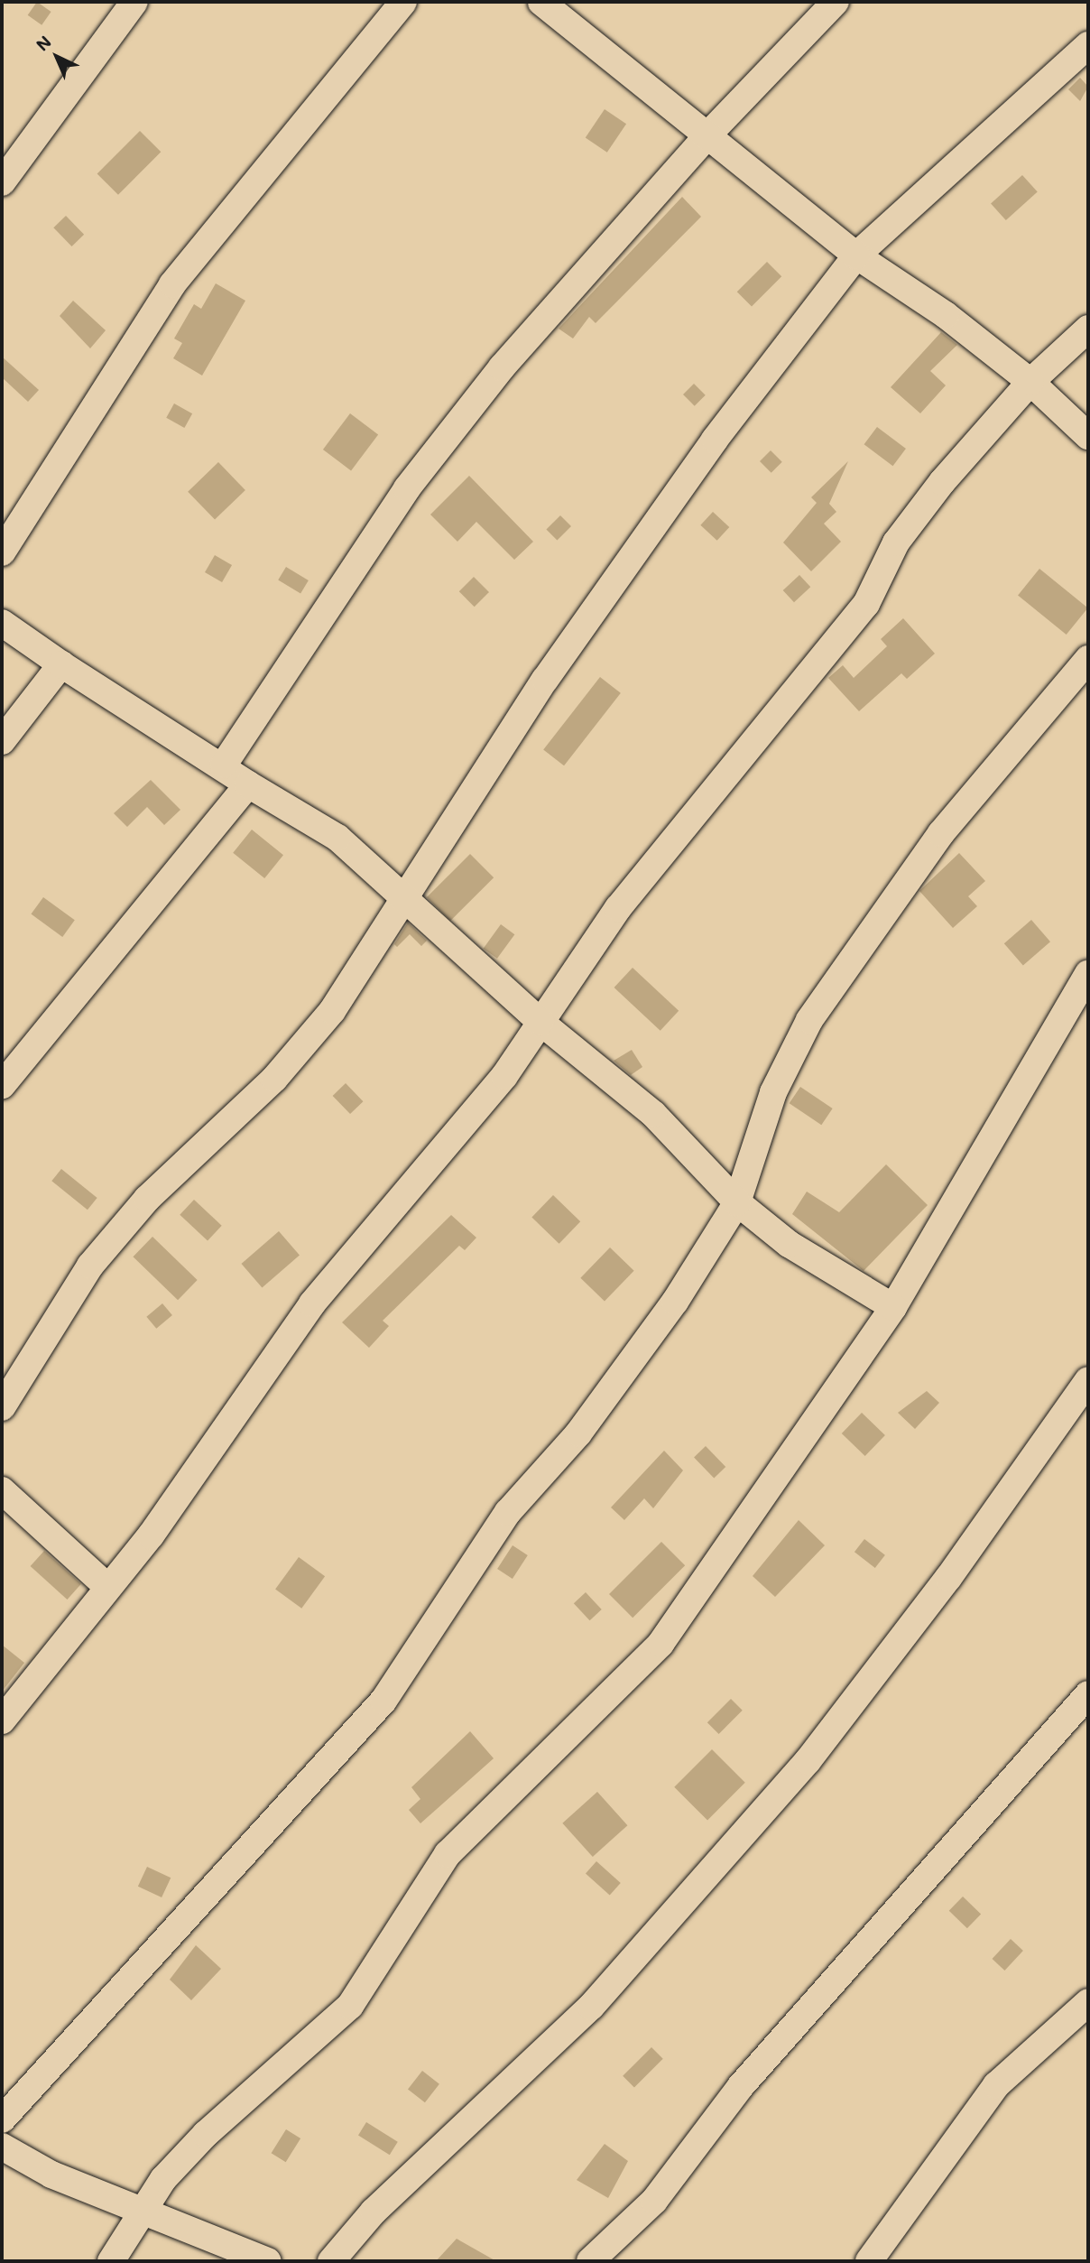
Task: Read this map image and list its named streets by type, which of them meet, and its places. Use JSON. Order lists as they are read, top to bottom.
{
  "north": "top left"
}
